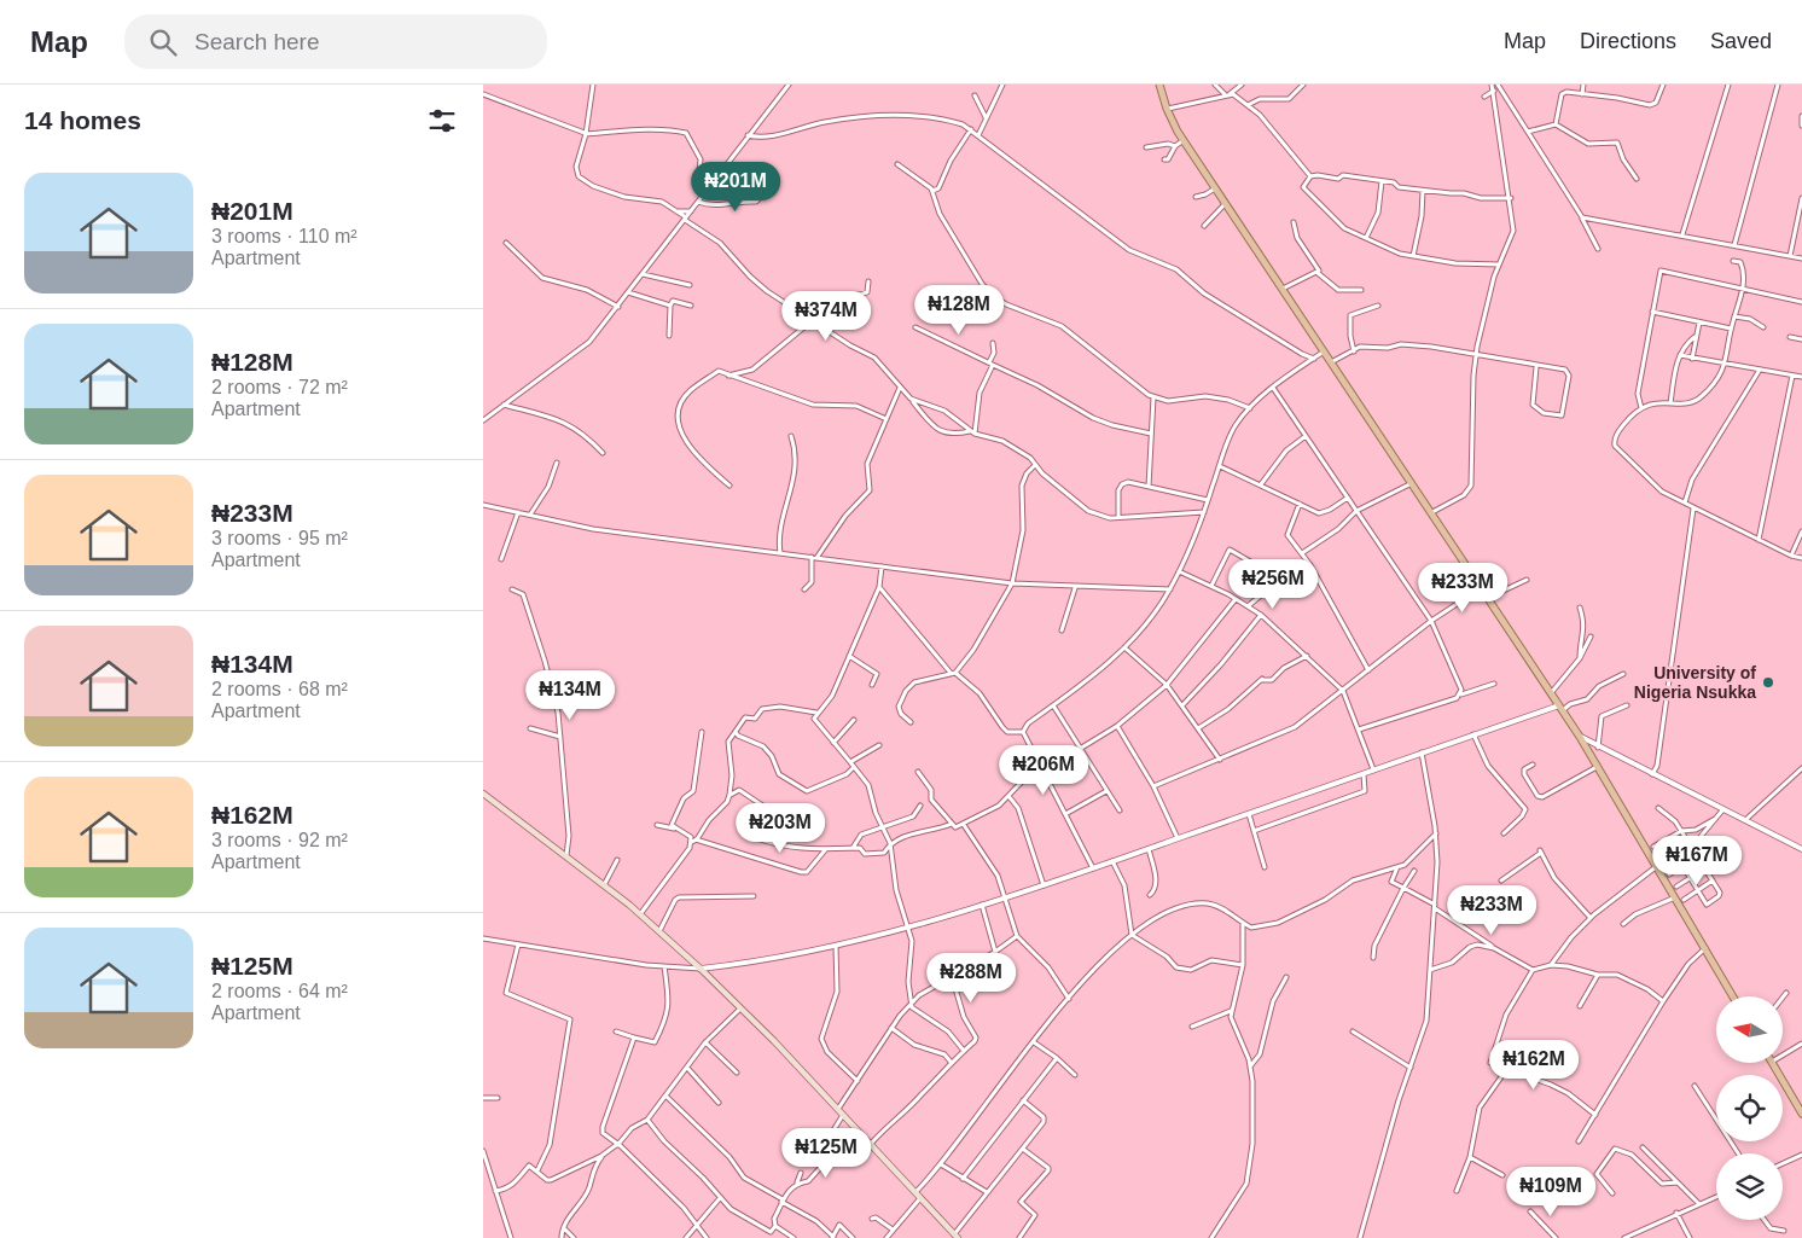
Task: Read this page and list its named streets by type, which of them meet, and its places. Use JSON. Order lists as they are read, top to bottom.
{
  "places": ["University of Nigeria Nsukka"],
  "north": "left",
  "page": {
    "header": "Map",
    "search": "Search here",
    "nav": ["Map", "Directions", "Saved"],
    "heading": "14 homes",
    "list": [
      {
        "name": "₦201M",
        "note": "3 rooms · 110 m² · Apartment"
      },
      {
        "name": "₦128M",
        "note": "2 rooms · 72 m² · Apartment"
      },
      {
        "name": "₦233M",
        "note": "3 rooms · 95 m² · Apartment"
      },
      {
        "name": "₦134M",
        "note": "2 rooms · 68 m² · Apartment"
      },
      {
        "name": "₦162M",
        "note": "3 rooms · 92 m² · Apartment"
      },
      {
        "name": "₦125M",
        "note": "2 rooms · 64 m² · Apartment"
      }
    ],
    "price": [
      "₦201M",
      "₦128M",
      "₦374M",
      "₦256M",
      "₦233M",
      "₦134M",
      "₦206M",
      "₦203M",
      "₦167M",
      "₦233M",
      "₦288M",
      "₦162M",
      "₦125M",
      "₦109M"
    ]
  }
}
